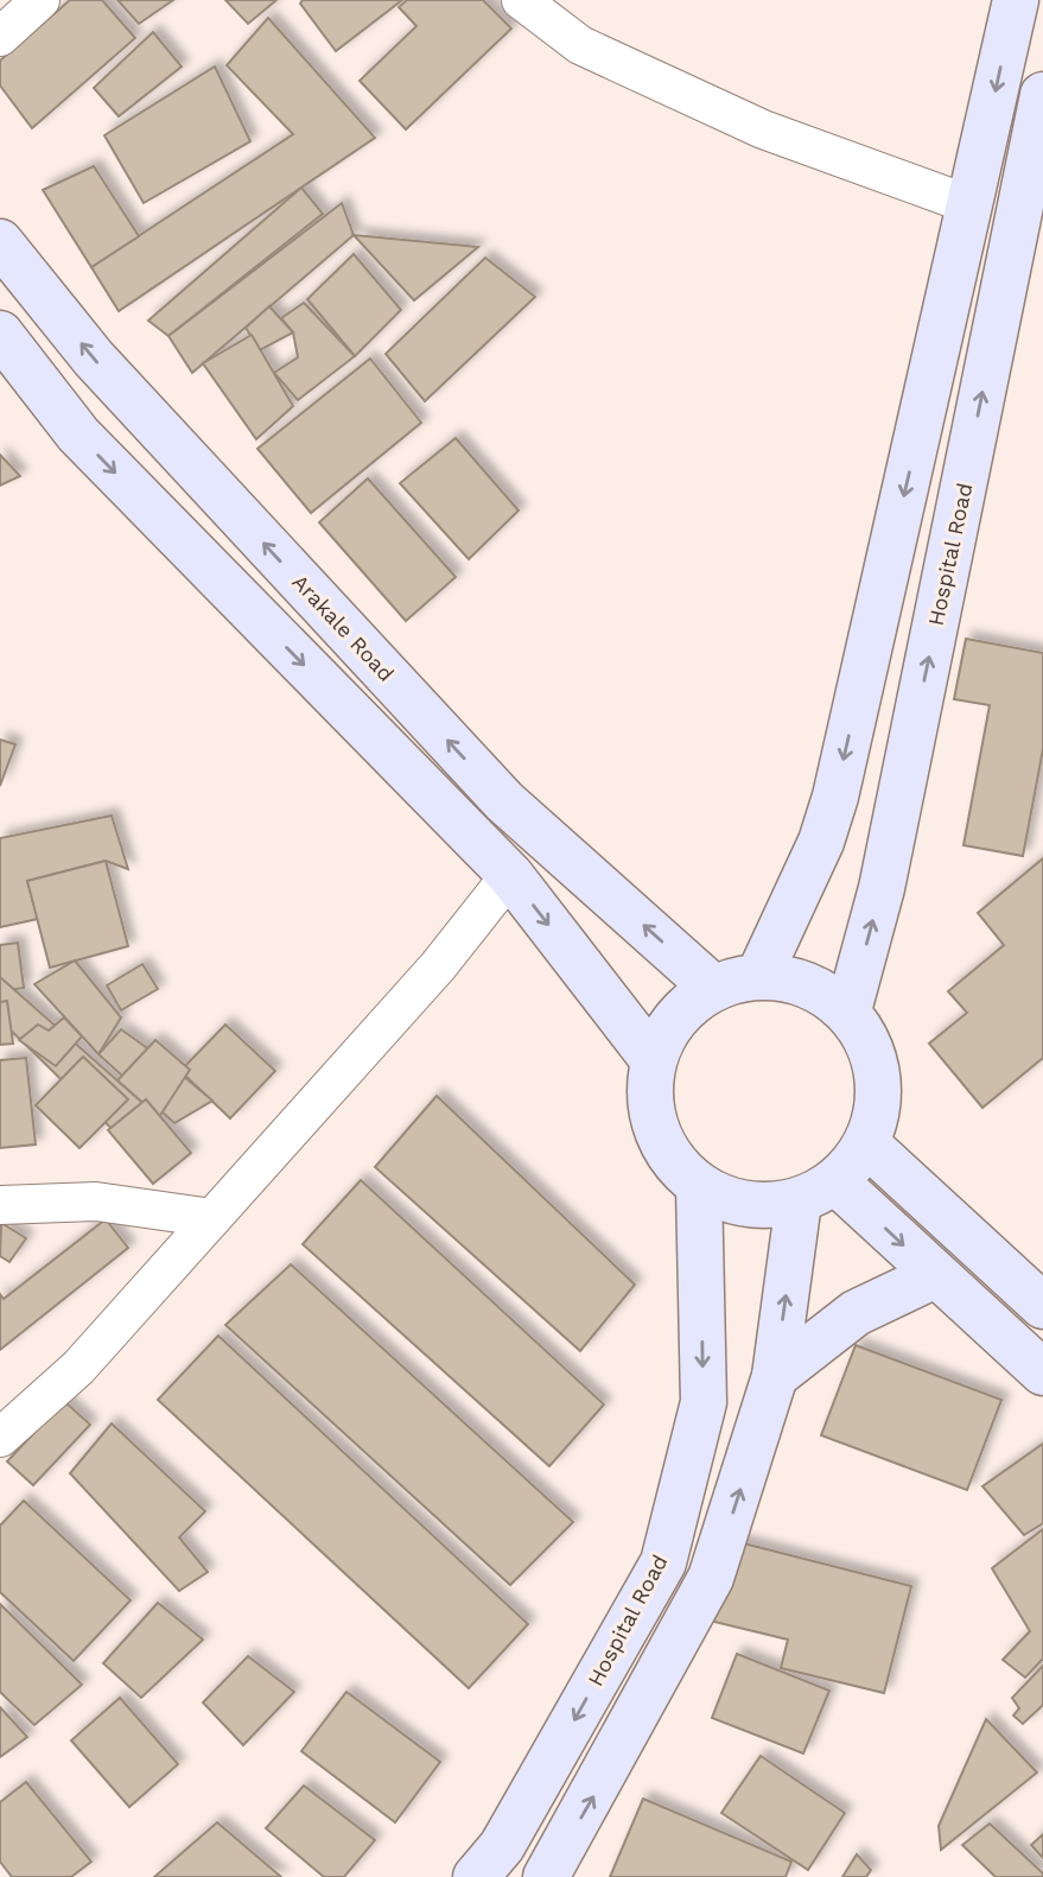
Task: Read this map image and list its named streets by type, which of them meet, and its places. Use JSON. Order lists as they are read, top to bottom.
{
  "streets": {
    "main road": ["Hospital Road", "Arakale Road"]
  },
  "crossings": [
    ["Hospital Road", "Arakale Road"]
  ]
}
